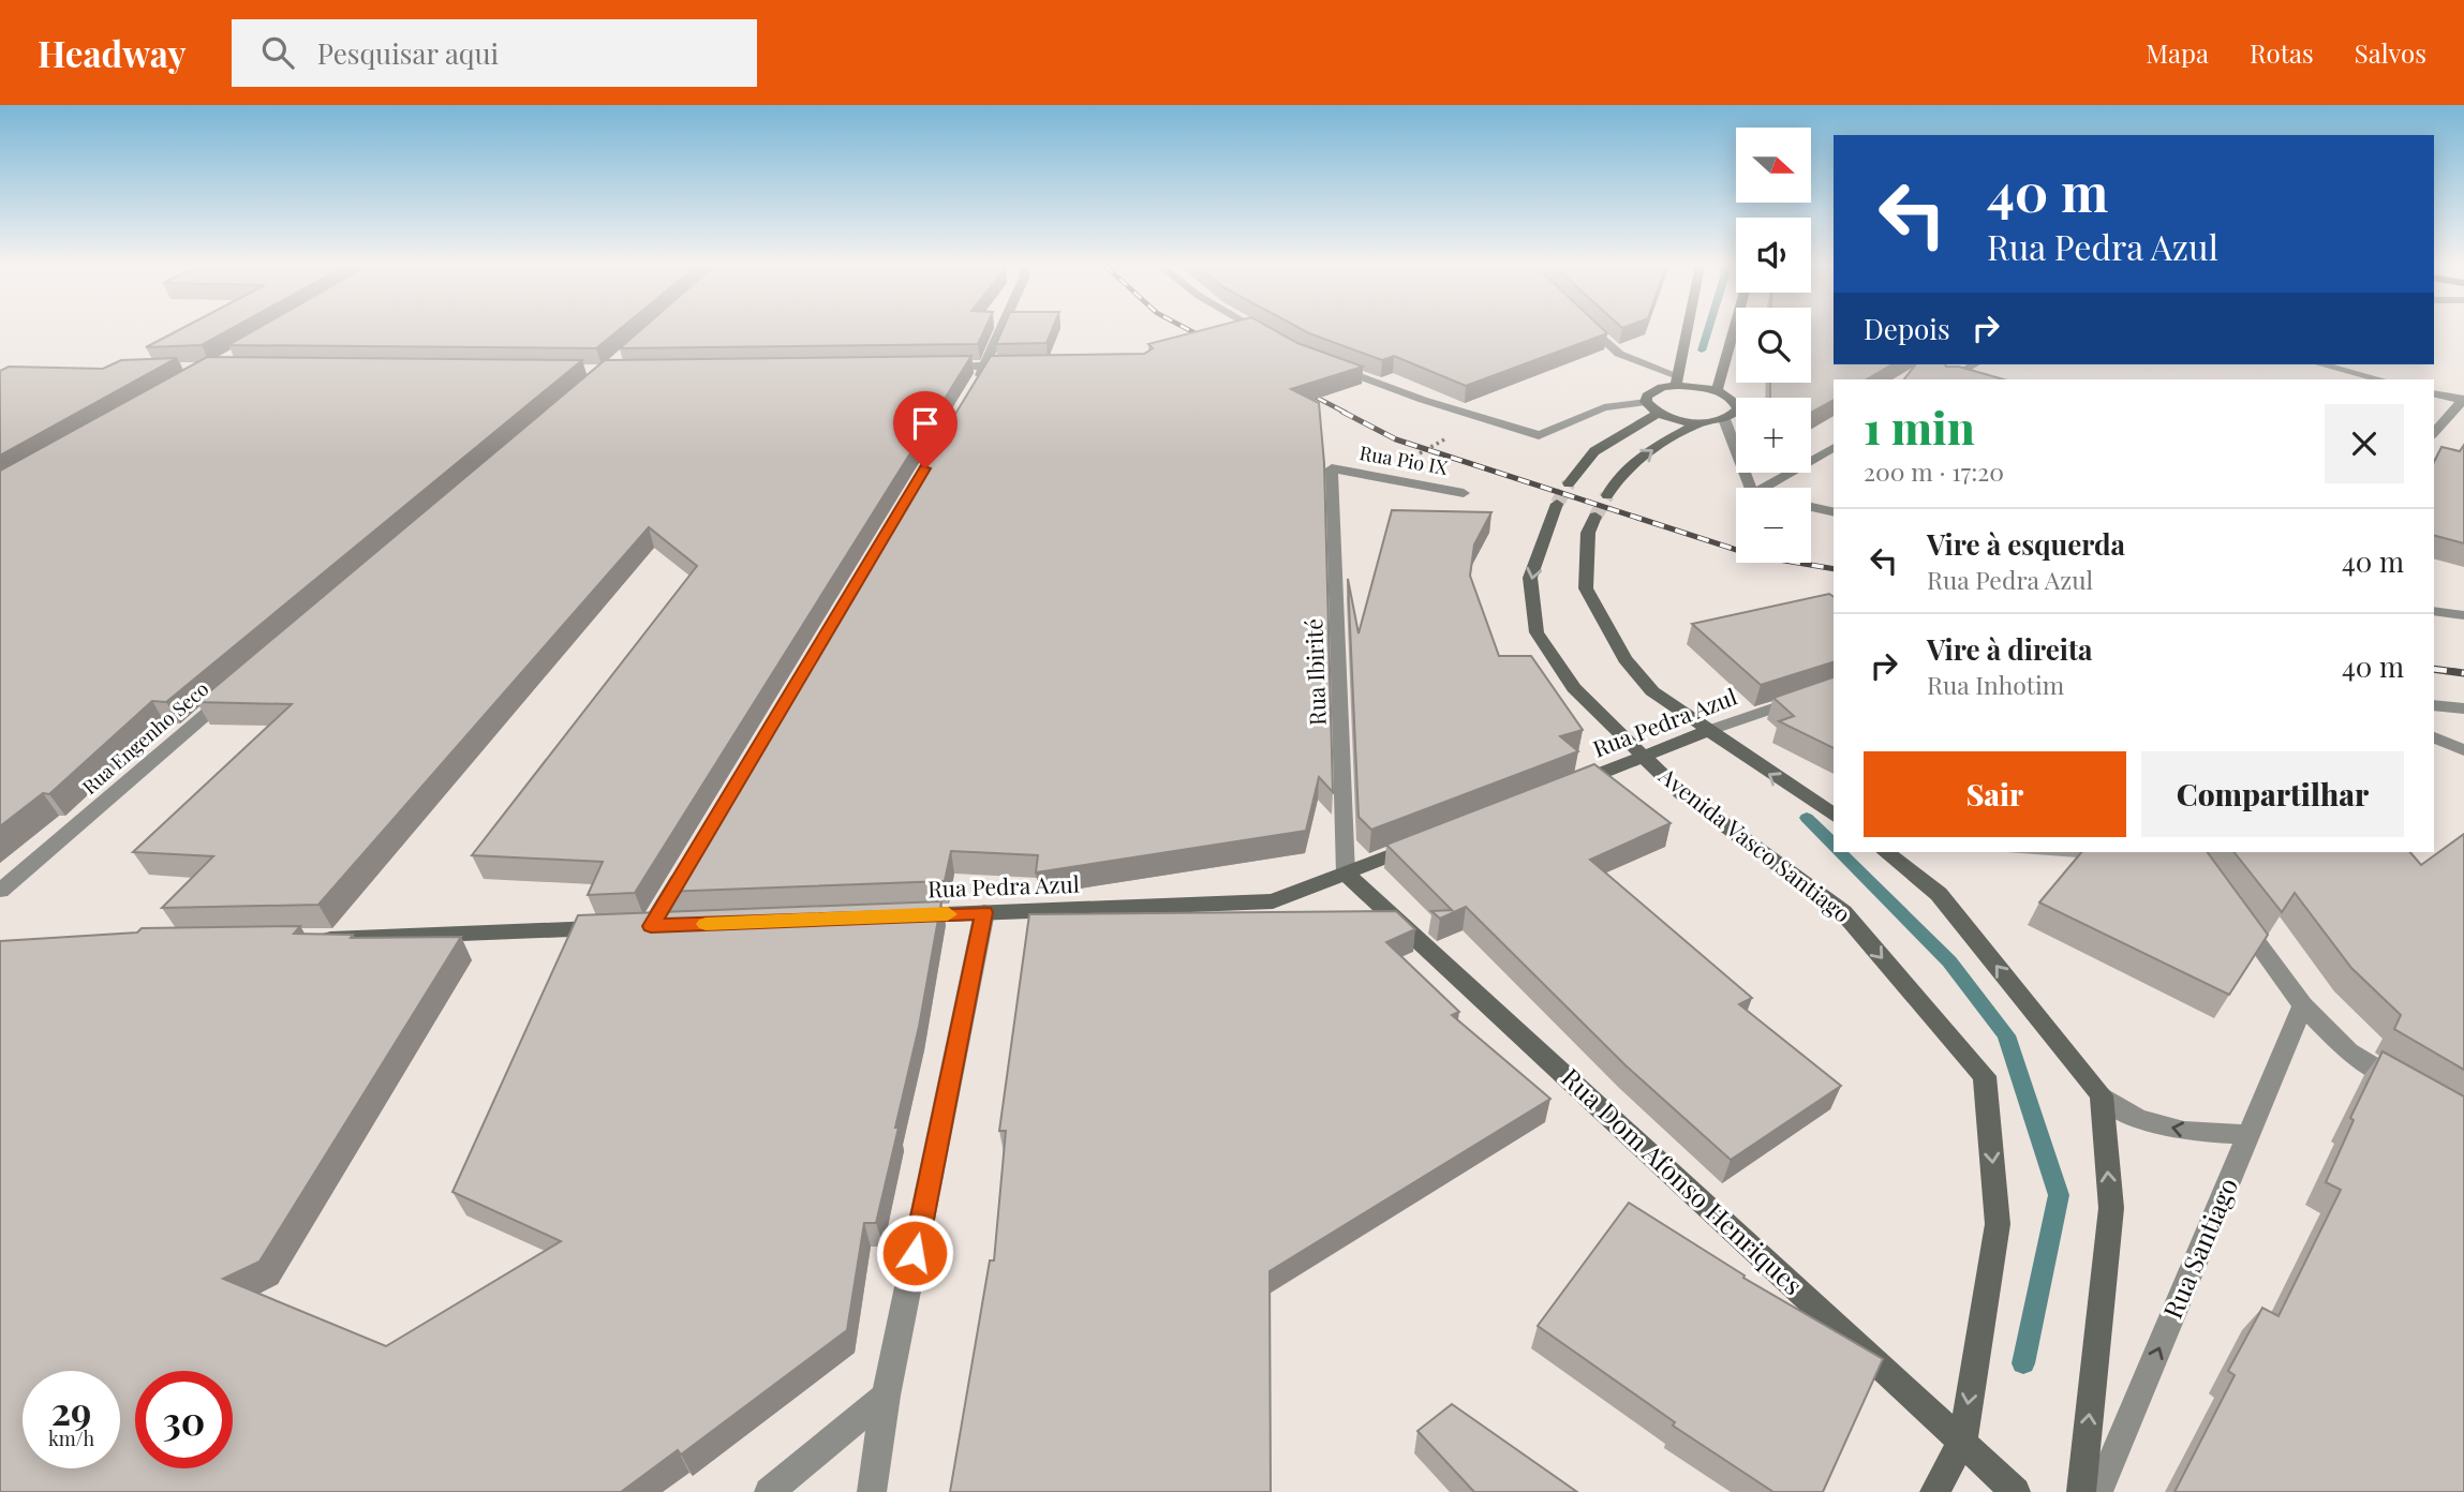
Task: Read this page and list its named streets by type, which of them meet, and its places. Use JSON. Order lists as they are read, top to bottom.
{
  "streets": {
    "street": [
      "Rua Pio IX",
      "Rua Ibirité",
      "Rua Pedra Azul",
      "Rua Engenho Seco",
      "Avenida Vasco Santiago",
      "Rua Dom Afonso Henriques",
      "Rua Santiago"
    ]
  },
  "crossings": [
    ["Rua Pio IX", "Rua Ibirité"],
    ["Rua Ibirité", "Rua Pedra Azul"],
    ["Rua Ibirité", "Rua Dom Afonso Henriques"],
    ["Rua Pedra Azul", "Avenida Vasco Santiago"],
    ["Rua Pedra Azul", "Rua Dom Afonso Henriques"],
    ["Avenida Vasco Santiago", "Rua Dom Afonso Henriques"]
  ],
  "north": "right",
  "page": {
    "header": "Headway",
    "search": "Pesquisar aqui",
    "nav": ["Mapa", "Rotas", "Salvos"],
    "map_buttons": ["+", "−"],
    "turn": ["40 m", "Rua Pedra Azul"],
    "then": "Depois",
    "heading": ["1 min", "200 m · 17:20"],
    "list": [
      {
        "name": "Vire à esquerda",
        "note": "Rua Pedra Azul",
        "value": "40 m"
      },
      {
        "name": "Vire à direita",
        "note": "Rua Inhotim",
        "value": "40 m"
      }
    ],
    "buttons": ["Sair", "Compartilhar"],
    "speed": "29 km/h",
    "limit": "30"
  }
}
